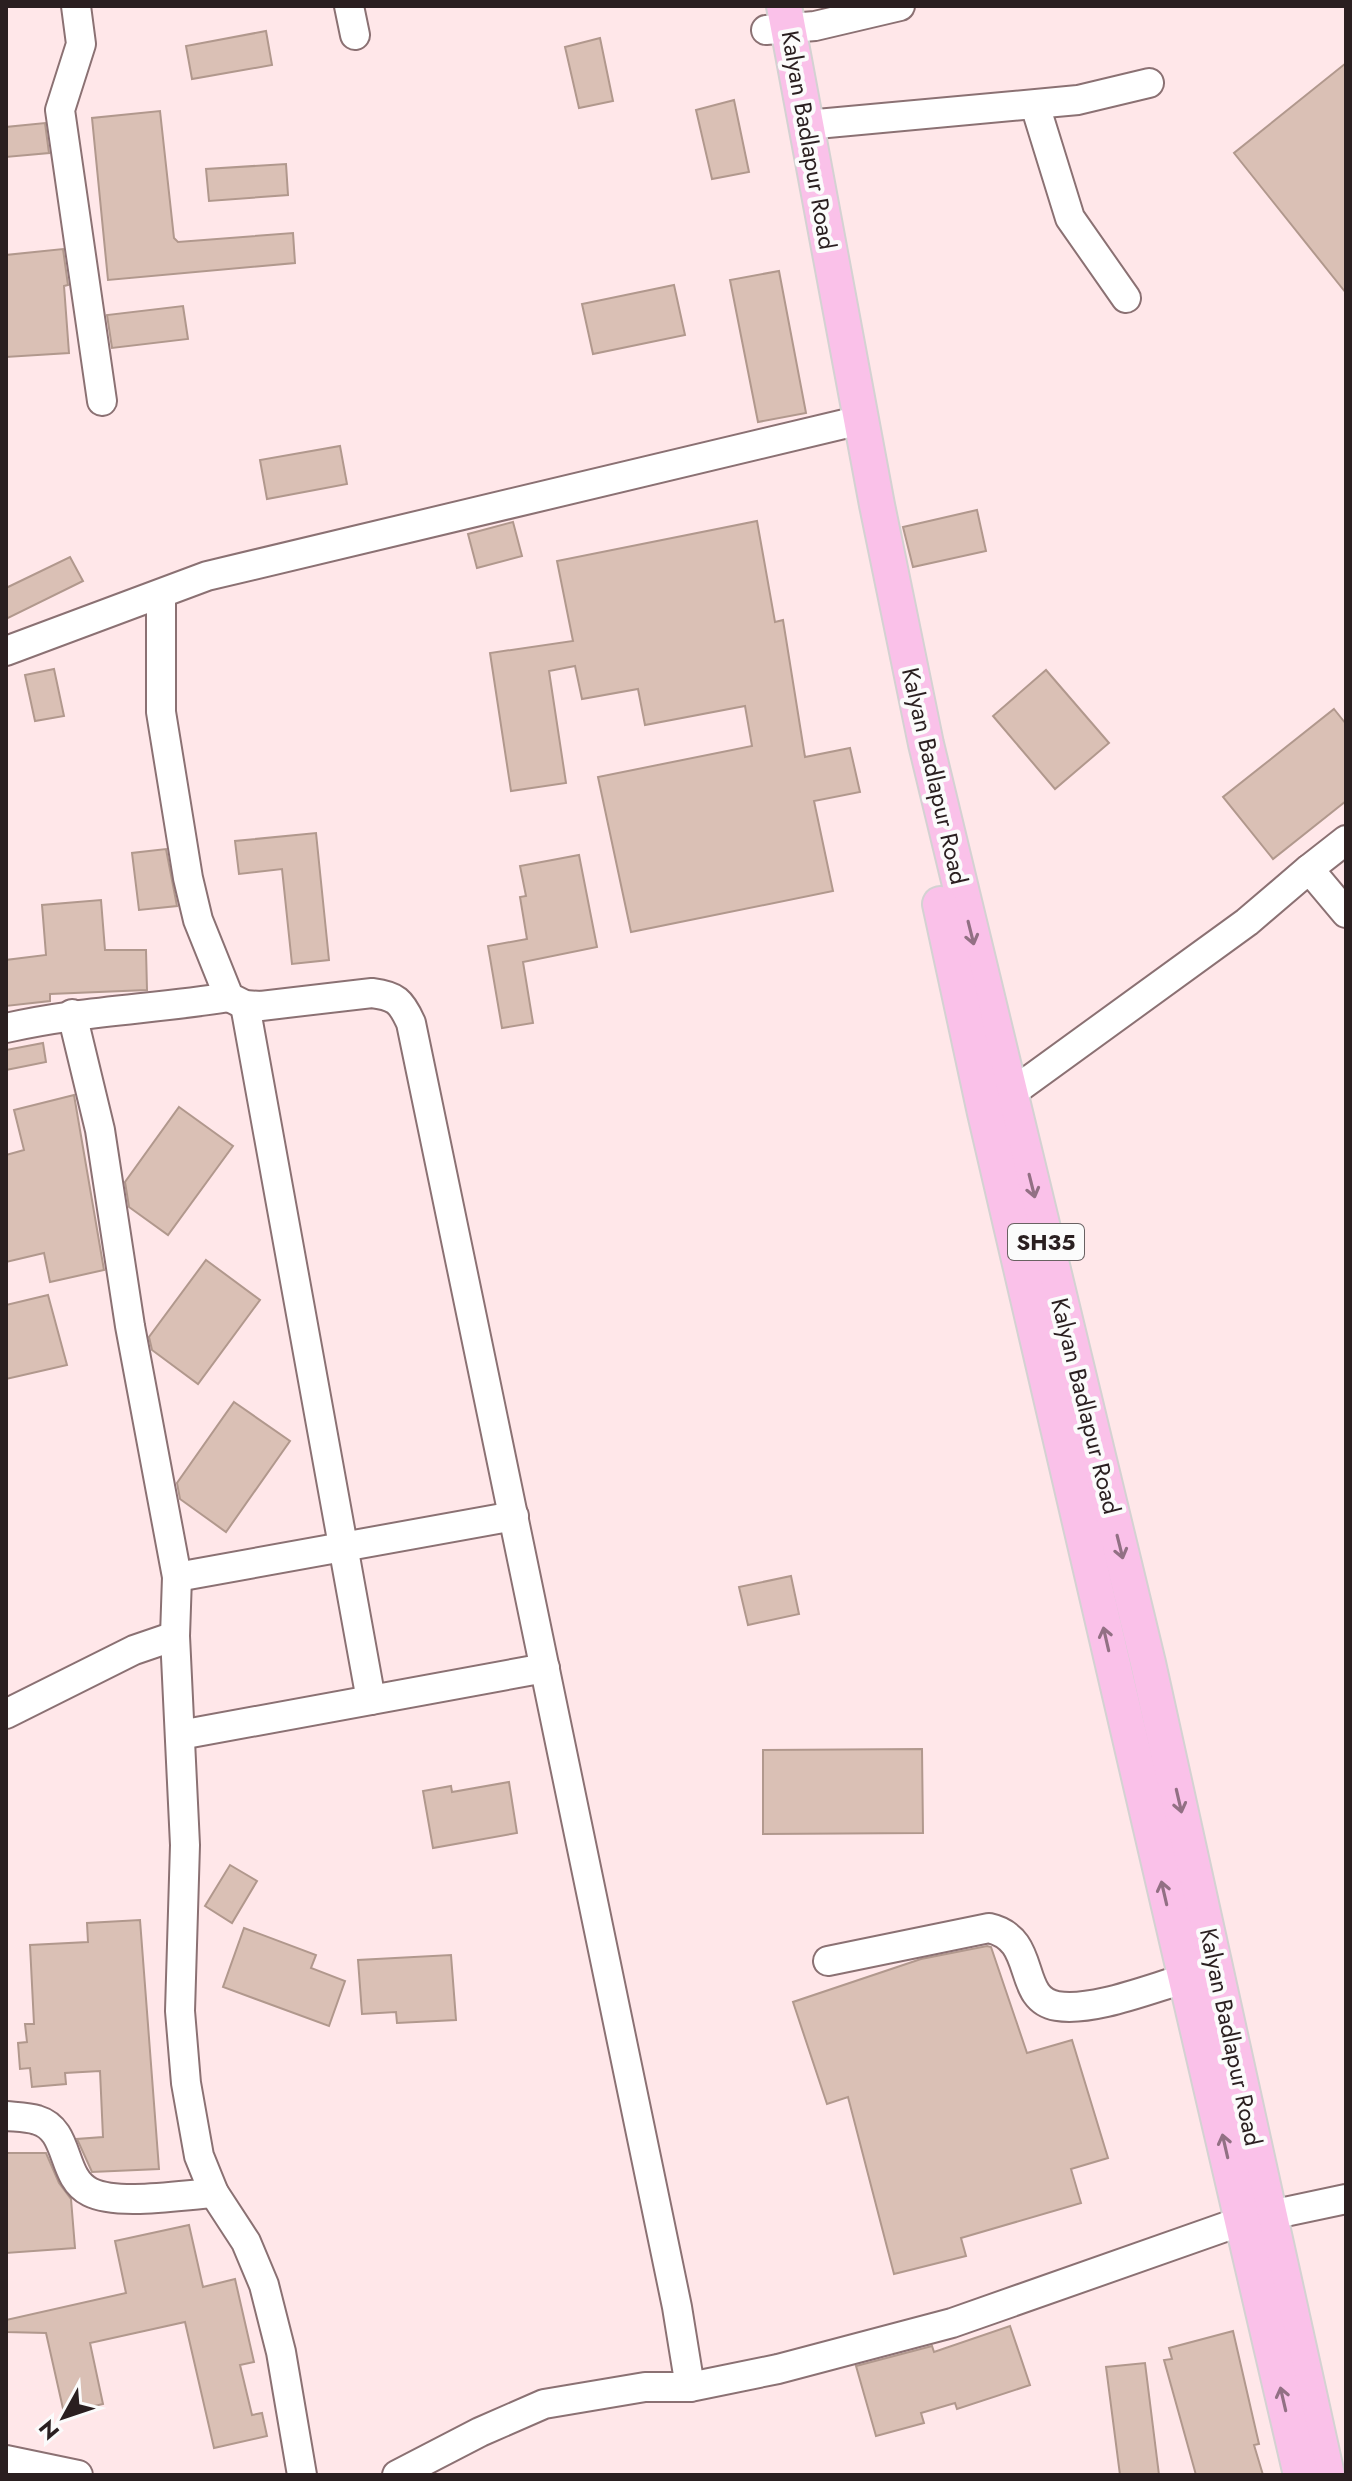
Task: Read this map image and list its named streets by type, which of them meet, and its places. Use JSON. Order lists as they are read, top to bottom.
{
  "streets": {
    "main road": ["Kalyan Badlapur Road", "SH35"]
  },
  "north": "bottom left"
}
